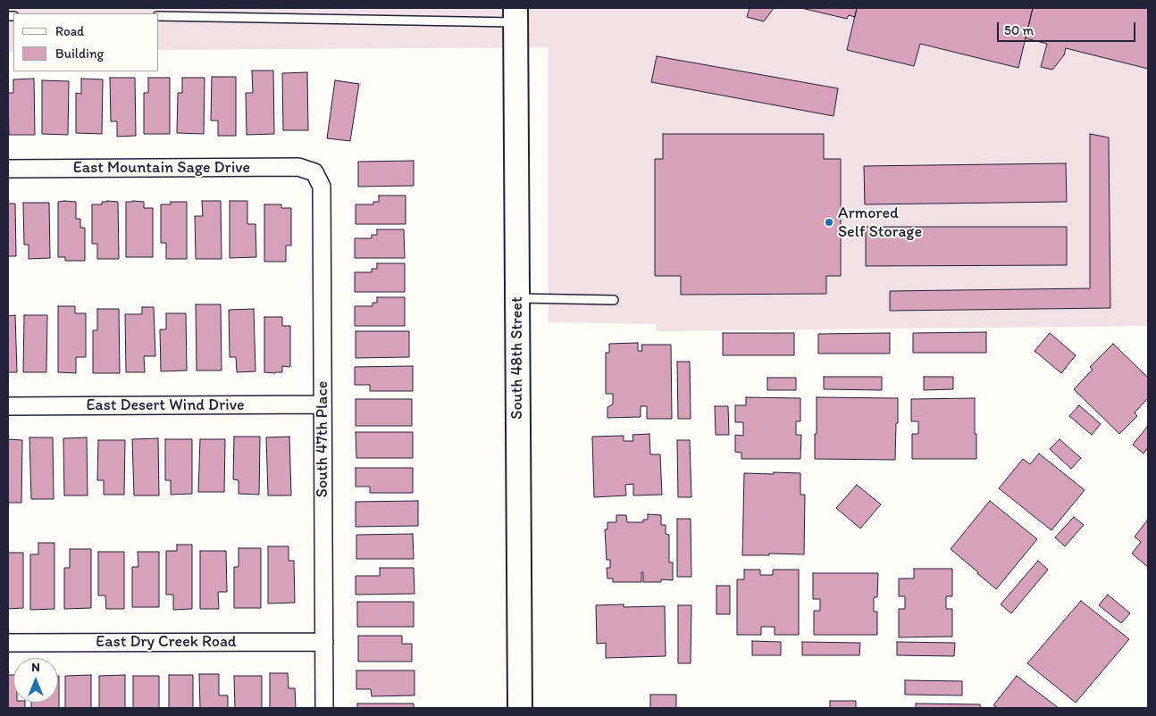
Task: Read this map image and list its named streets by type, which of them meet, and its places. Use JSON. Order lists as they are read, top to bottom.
{
  "streets": {
    "main road": ["South 48th Street"],
    "street": [
      "East Mountain Sage Drive",
      "East Desert Wind Drive",
      "South 47th Place",
      "East Dry Creek Road"
    ]
  },
  "crossings": [
    ["East Mountain Sage Drive", "South 47th Place"],
    ["East Desert Wind Drive", "South 47th Place"],
    ["South 47th Place", "East Dry Creek Road"]
  ],
  "places": ["Armored Self Storage"],
  "legend": ["Road", "Building"],
  "scale_bar": "50 m",
  "north": "top"
}
